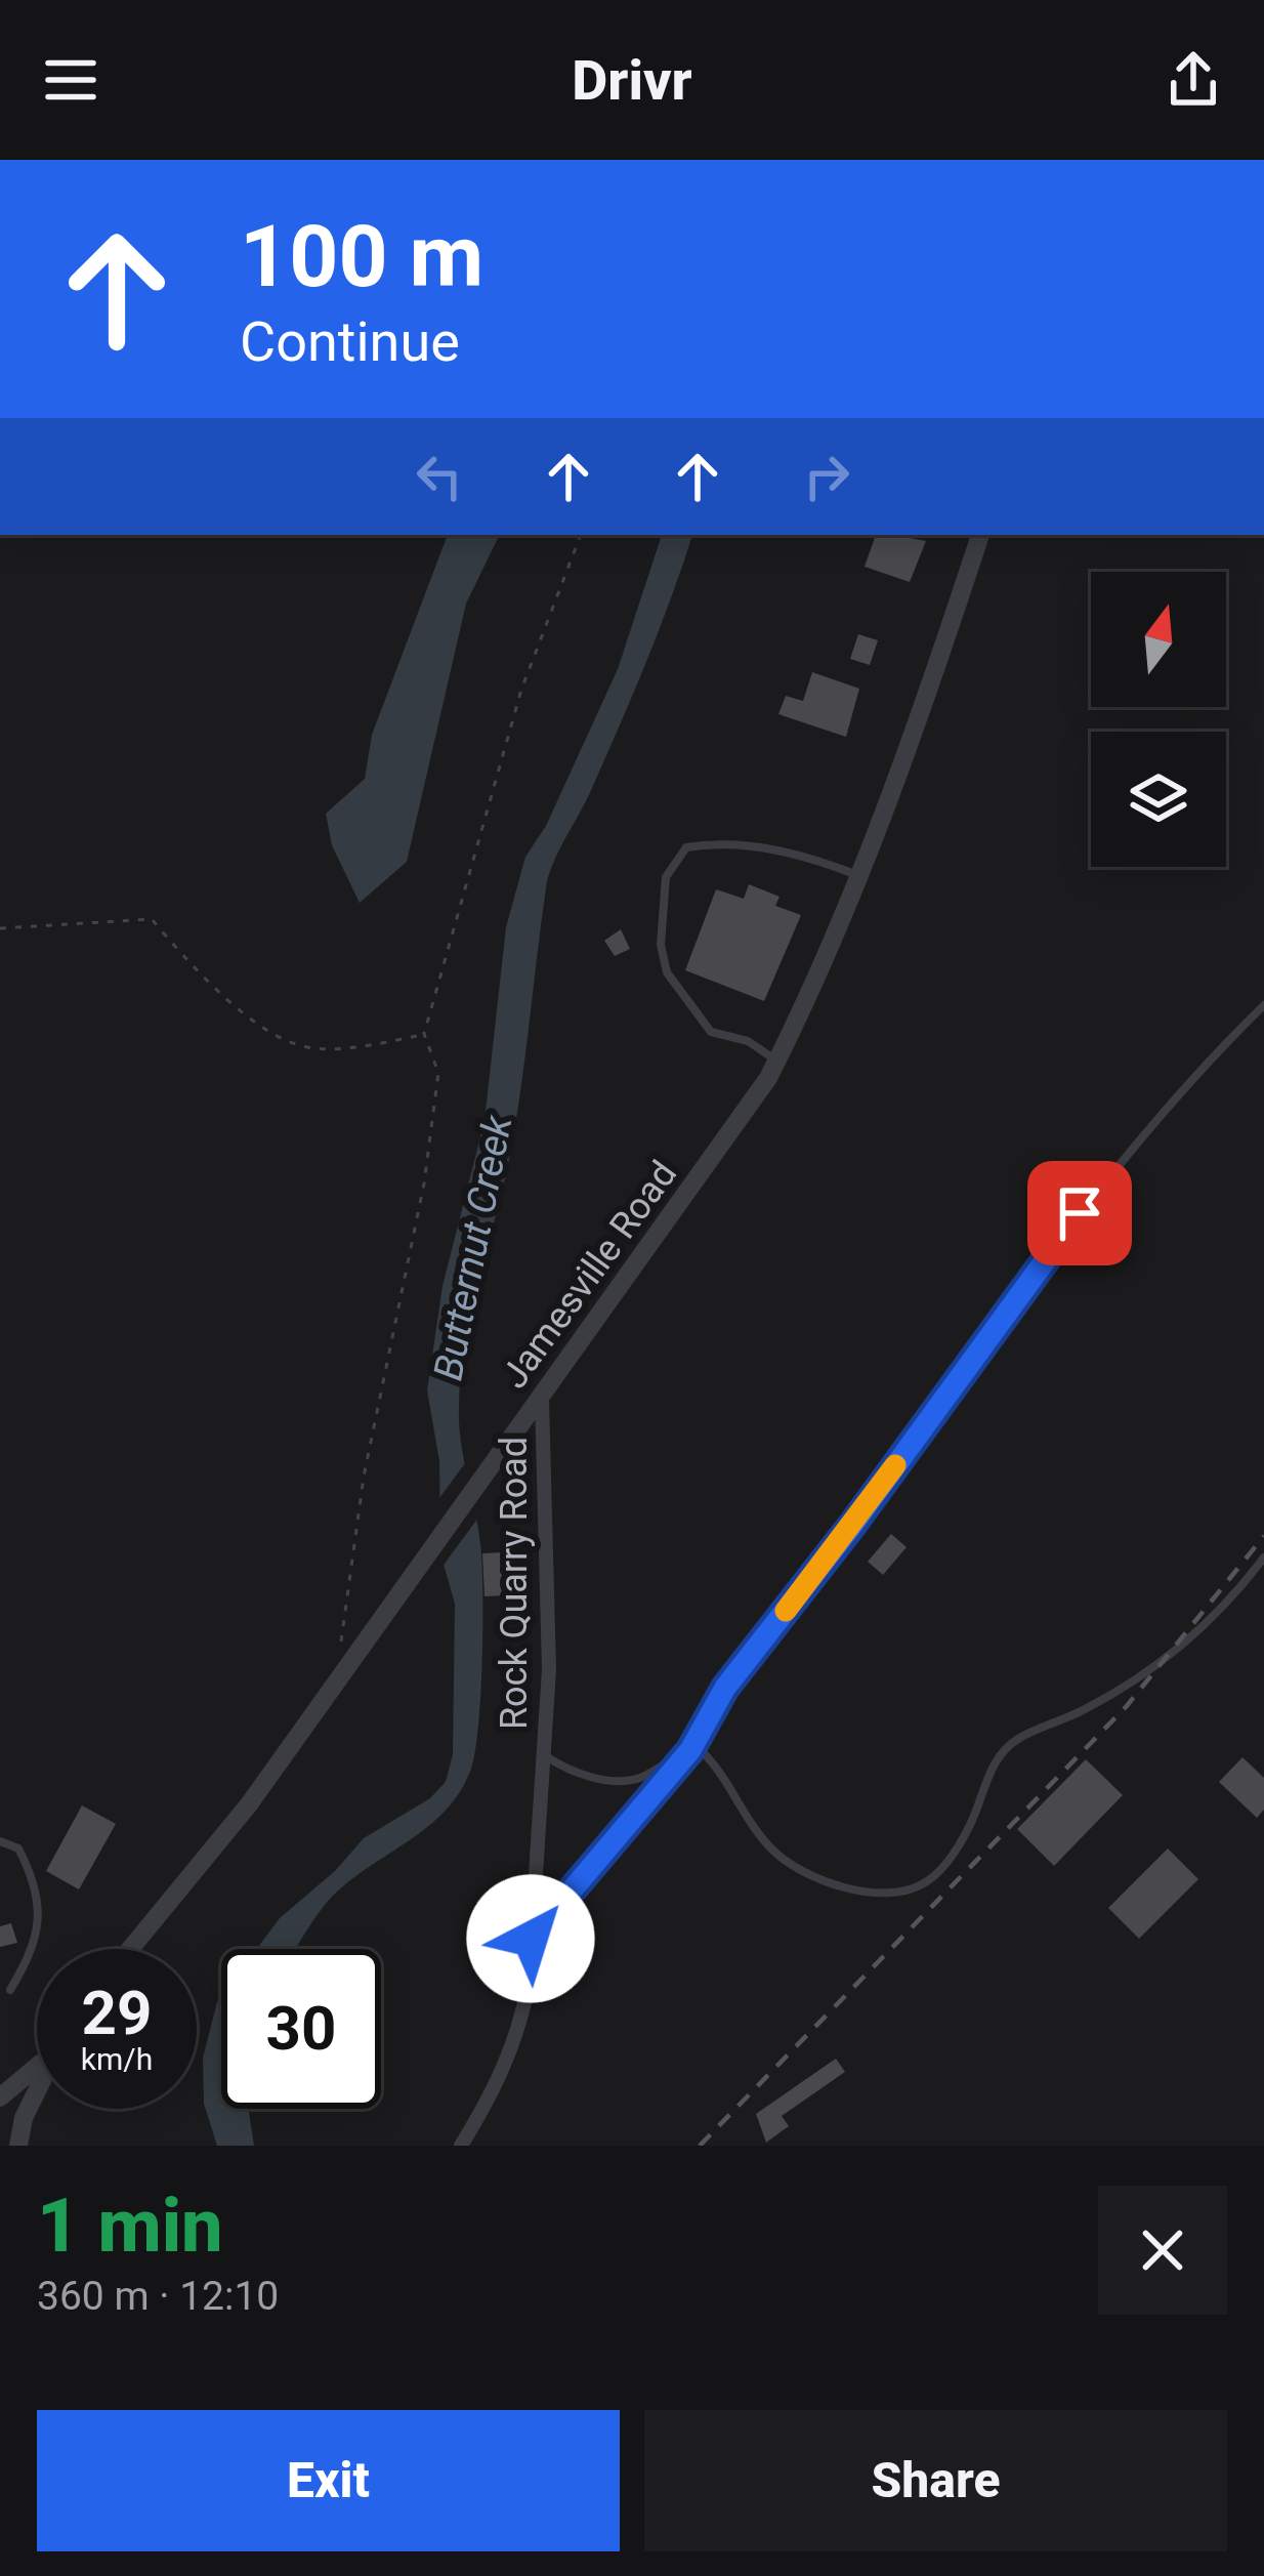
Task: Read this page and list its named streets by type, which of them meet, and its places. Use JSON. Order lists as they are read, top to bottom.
{
  "streets": {
    "street": ["Jamesville Road", "Rock Quarry Road"]
  },
  "crossings": [
    ["Jamesville Road", "Rock Quarry Road"]
  ],
  "water": ["Butternut Creek"],
  "north": "top",
  "page": {
    "header": "Drivr",
    "turn": ["100 m", "Continue"],
    "speed": "29 km/h",
    "limit": "30",
    "heading": ["1 min", "360 m · 12:10"],
    "buttons": ["Exit", "Share"]
  }
}
